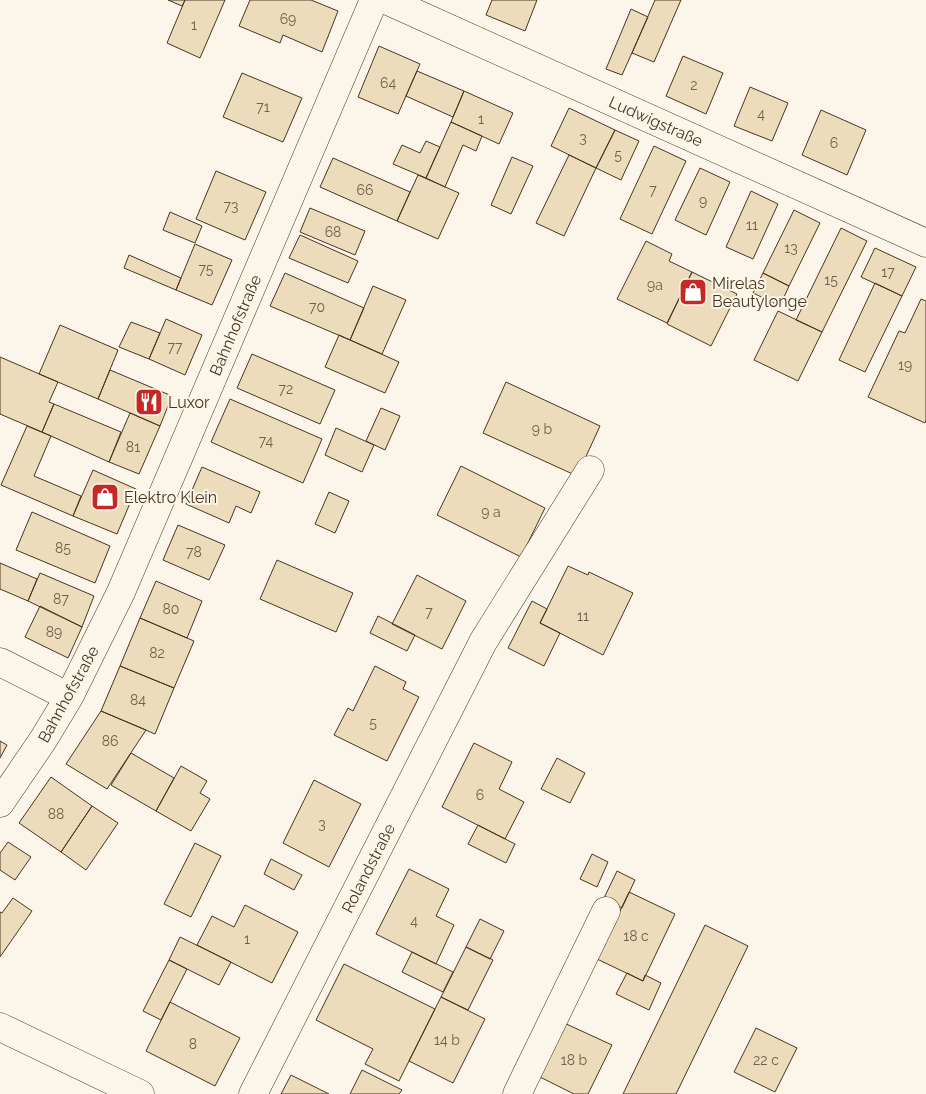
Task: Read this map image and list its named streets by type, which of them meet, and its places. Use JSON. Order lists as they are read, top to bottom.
{
  "streets": {
    "street": ["Ludwigstraße", "Bahnhofstraße", "Rolandstraße"]
  },
  "places": {
    "shop": ["Mirelas Beautylonge", "Elektro Klein"],
    "restaurant": ["Luxor"]
  },
  "house_numbers": [
    "69",
    "1",
    "64",
    "2",
    "71",
    "4",
    "1",
    "3",
    "6",
    "5",
    "66",
    "7",
    "9",
    "73",
    "11",
    "68",
    "13",
    "75",
    "17",
    "15",
    "9a",
    "70",
    "77",
    "19",
    "72",
    "9 b",
    "74",
    "81",
    "9 a",
    "85",
    "78",
    "87",
    "80",
    "7",
    "11",
    "89",
    "82",
    "84",
    "5",
    "86",
    "6",
    "88",
    "3",
    "4",
    "18 c",
    "1",
    "14 b",
    "8",
    "18 b",
    "22 c"
  ]
}
